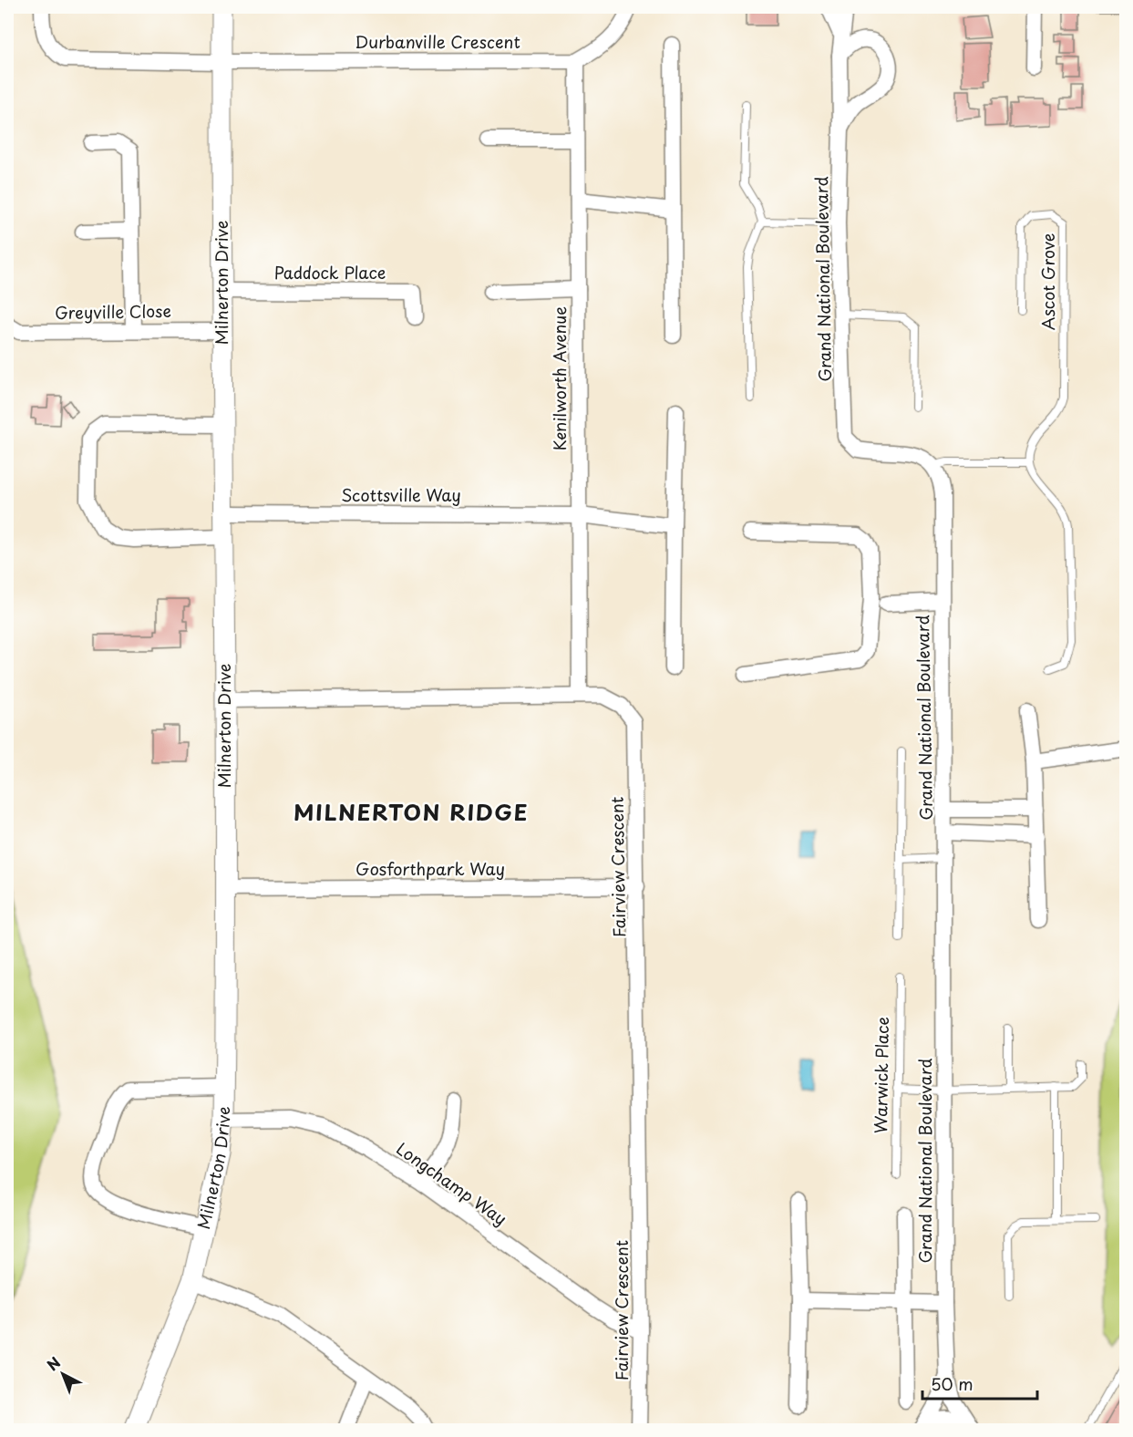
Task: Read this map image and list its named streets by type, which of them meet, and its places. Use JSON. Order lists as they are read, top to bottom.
{
  "streets": {
    "street": [
      "Durbanville Crescent",
      "Paddock Place",
      "Grand National Boulevard",
      "Milnerton Drive",
      "Greyville Close",
      "Kenilworth Avenue",
      "Scottsville Way",
      "Fairview Crescent",
      "Gosforthpark Way",
      "Longchamp Way"
    ],
    "lane": ["Ascot Grove", "Warwick Place"]
  },
  "crossings": [
    ["Durbanville Crescent", "Milnerton Drive"],
    ["Durbanville Crescent", "Kenilworth Avenue"],
    ["Paddock Place", "Milnerton Drive"],
    ["Grand National Boulevard", "Warwick Place"],
    ["Milnerton Drive", "Greyville Close"],
    ["Milnerton Drive", "Scottsville Way"],
    ["Milnerton Drive", "Fairview Crescent"],
    ["Milnerton Drive", "Gosforthpark Way"],
    ["Milnerton Drive", "Longchamp Way"],
    ["Kenilworth Avenue", "Scottsville Way"],
    ["Kenilworth Avenue", "Fairview Crescent"],
    ["Fairview Crescent", "Gosforthpark Way"],
    ["Fairview Crescent", "Longchamp Way"]
  ],
  "districts": ["MILNERTON RIDGE"],
  "scale_bar": "50 m",
  "north": "top left"
}
